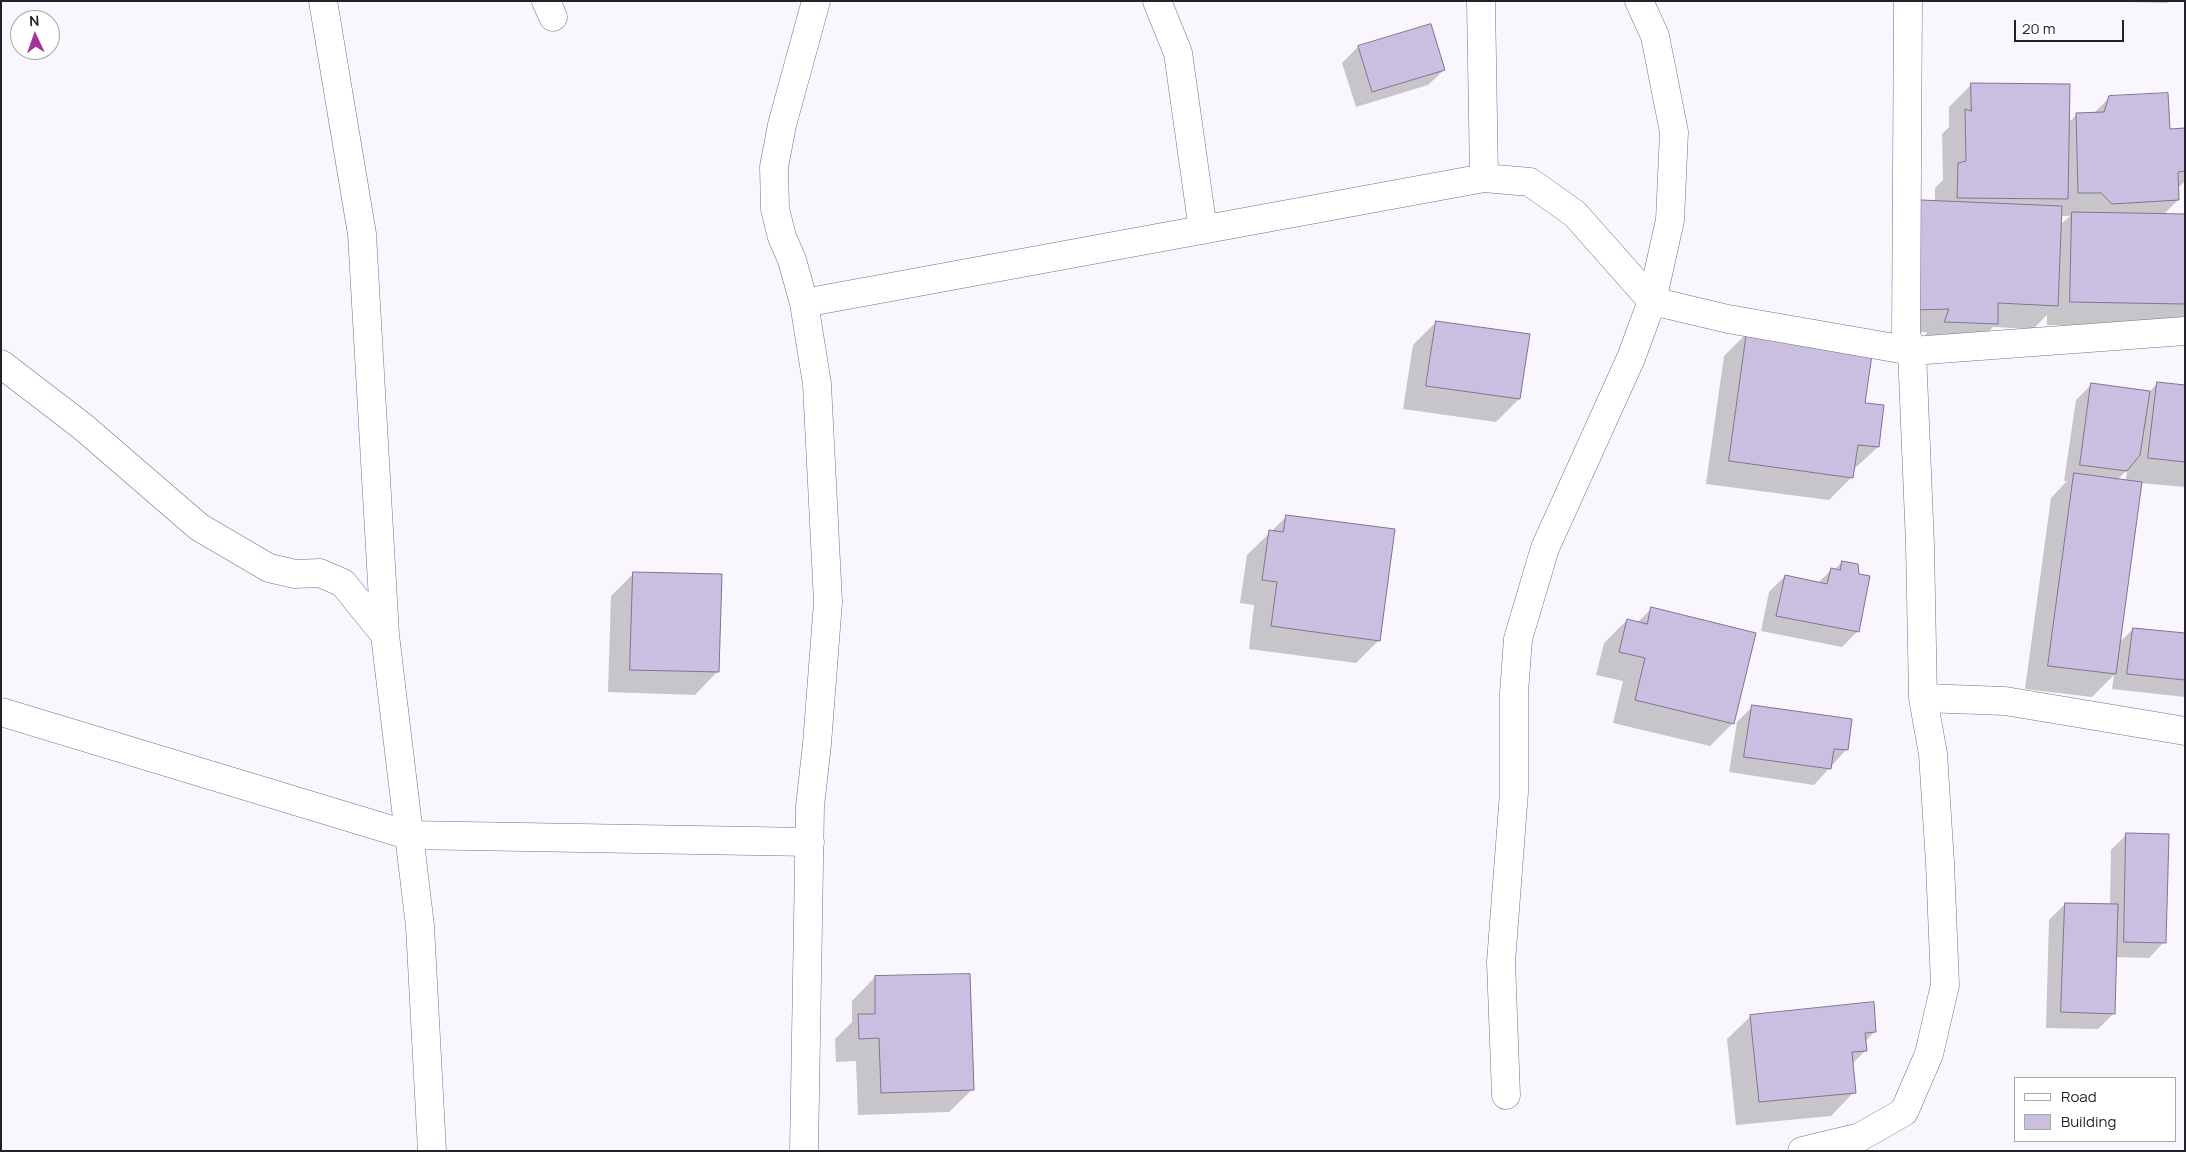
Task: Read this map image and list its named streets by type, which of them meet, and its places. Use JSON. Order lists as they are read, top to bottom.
{
  "legend": ["Road", "Building"],
  "scale_bar": "20 m",
  "north": "top"
}
